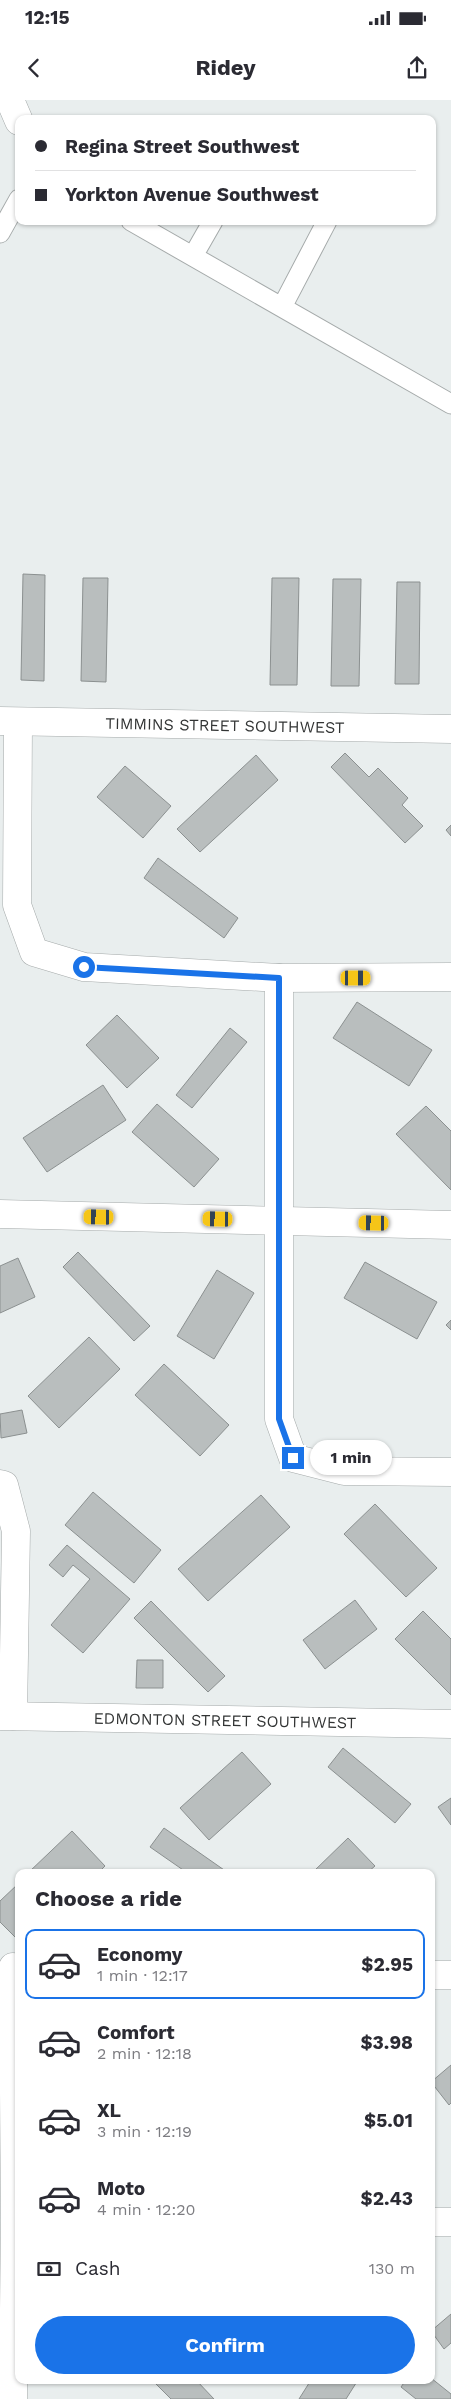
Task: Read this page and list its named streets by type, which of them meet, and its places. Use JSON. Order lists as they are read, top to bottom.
{
  "streets": {
    "street": ["TIMMINS STREET SOUTHWEST", "EDMONTON STREET SOUTHWEST"]
  },
  "page": {
    "status": "12:15",
    "header": "Ridey",
    "banner": ["Regina Street Southwest", "Yorkton Avenue Southwest"],
    "bubble": "1 min",
    "heading": "Choose a ride",
    "list": [
      {
        "name": "Economy",
        "note": "1 min · 12:17",
        "value": "$2.95"
      },
      {
        "name": "Comfort",
        "note": "2 min · 12:18",
        "value": "$3.98"
      },
      {
        "name": "XL",
        "note": "3 min · 12:19",
        "value": "$5.01"
      },
      {
        "name": "Moto",
        "note": "4 min · 12:20",
        "value": "$2.43"
      }
    ],
    "pay": ["Cash", "130 m"],
    "buttons": "Confirm"
  }
}
